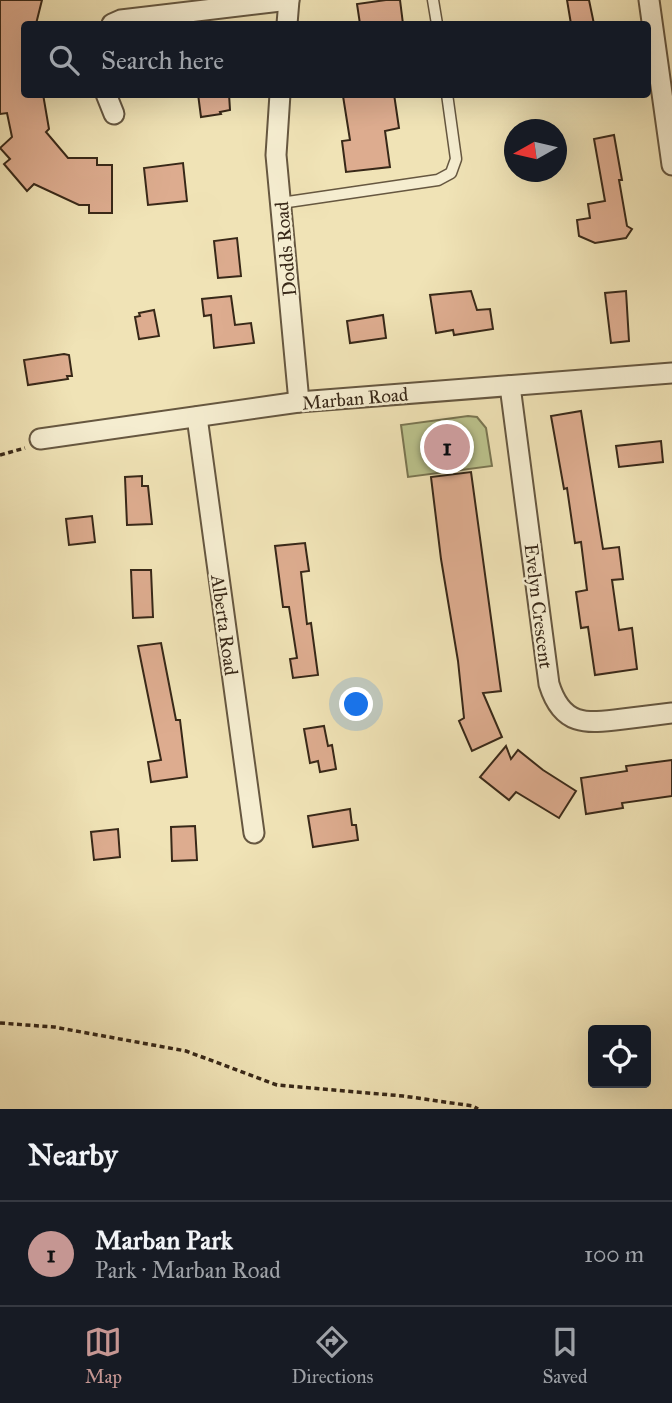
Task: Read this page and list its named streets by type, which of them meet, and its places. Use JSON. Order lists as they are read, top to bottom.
{
  "streets": {
    "street": [
      "Dodds Road",
      "Marban Road",
      "Evelyn Crescent",
      "Alberta Road"
    ]
  },
  "crossings": [
    ["Dodds Road", "Marban Road"],
    ["Marban Road", "Evelyn Crescent"],
    ["Marban Road", "Alberta Road"]
  ],
  "north": "left",
  "page": {
    "search": "Search here",
    "pins": "1",
    "heading": "Nearby",
    "list": [
      {
        "mark": "1",
        "name": "Marban Park",
        "note": "Park · Marban Road",
        "value": "100 m"
      }
    ],
    "nav": ["Map", "Directions", "Saved"]
  }
}
